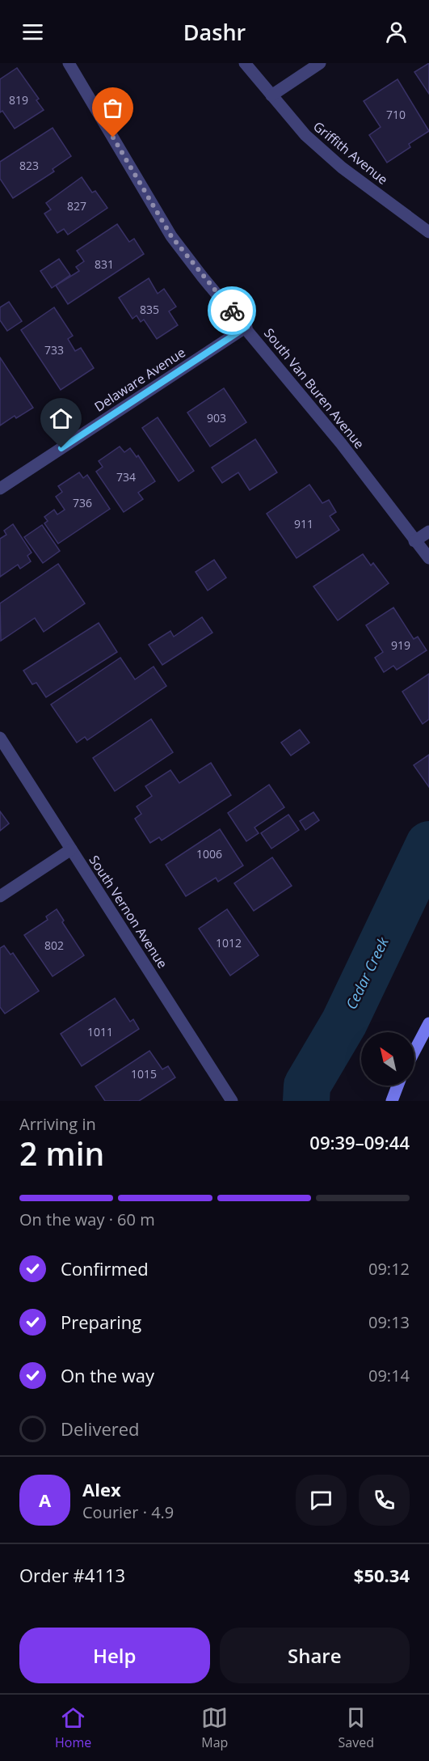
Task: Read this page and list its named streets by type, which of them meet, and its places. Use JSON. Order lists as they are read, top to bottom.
{
  "streets": {
    "street": [
      "Griffith Avenue",
      "Delaware Avenue",
      "South Van Buren Avenue",
      "South Vernon Avenue"
    ]
  },
  "crossings": [
    ["Delaware Avenue", "South Van Buren Avenue"]
  ],
  "water": ["Cedar Creek"],
  "house_numbers": [
    "819",
    "710",
    "823",
    "827",
    "831",
    "835",
    "733",
    "903",
    "734",
    "736",
    "911",
    "919",
    "1006",
    "1012",
    "802",
    "1011",
    "1015"
  ],
  "north": "top left",
  "page": {
    "header": "Dashr",
    "heading": ["2 min", "Arriving in", "09:39–09:44"],
    "panel": [
      "Alex",
      "Courier · 4.9",
      "Order #4113",
      "$50.34"
    ],
    "bar": "On the way · 60 m",
    "list": [
      ["Confirmed", "09:12"],
      ["Preparing", "09:13"],
      ["On the way", "09:14"],
      "Delivered"
    ],
    "round": "A",
    "buttons": ["Help", "Share"],
    "tabs": ["Home", "Map", "Saved"]
  }
}
